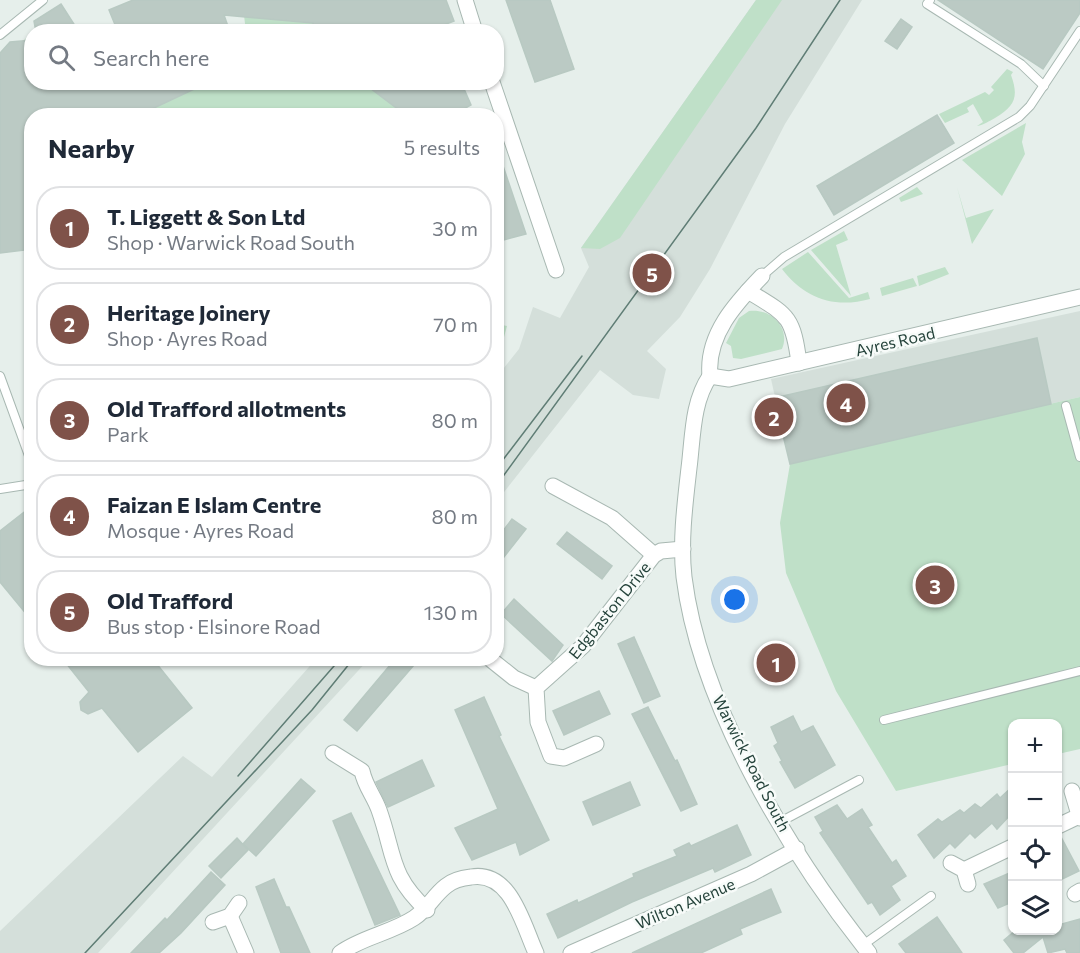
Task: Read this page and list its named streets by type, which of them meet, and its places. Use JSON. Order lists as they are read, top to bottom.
{
  "streets": {
    "street": [
      "Ayres Road",
      "Edgbaston Drive",
      "Warwick Road South",
      "Wilton Avenue"
    ]
  },
  "crossings": [
    ["Ayres Road", "Warwick Road South"],
    ["Edgbaston Drive", "Warwick Road South"],
    ["Warwick Road South", "Wilton Avenue"]
  ],
  "page": {
    "search": "Search here",
    "heading": ["Nearby", "5 results"],
    "list": [
      {
        "mark": "1",
        "name": "T. Liggett & Son Ltd",
        "note": "Shop · Warwick Road South",
        "value": "30 m"
      },
      {
        "mark": "2",
        "name": "Heritage Joinery",
        "note": "Shop · Ayres Road",
        "value": "70 m"
      },
      {
        "mark": "3",
        "name": "Old Trafford allotments",
        "note": "Park",
        "value": "80 m"
      },
      {
        "mark": "4",
        "name": "Faizan E Islam Centre",
        "note": "Mosque · Ayres Road",
        "value": "80 m"
      },
      {
        "mark": "5",
        "name": "Old Trafford",
        "note": "Bus stop · Elsinore Road",
        "value": "130 m"
      }
    ],
    "pins": [
      "5",
      "4",
      "2",
      "3",
      "1"
    ],
    "map_buttons": ["+", "−"]
  }
}
